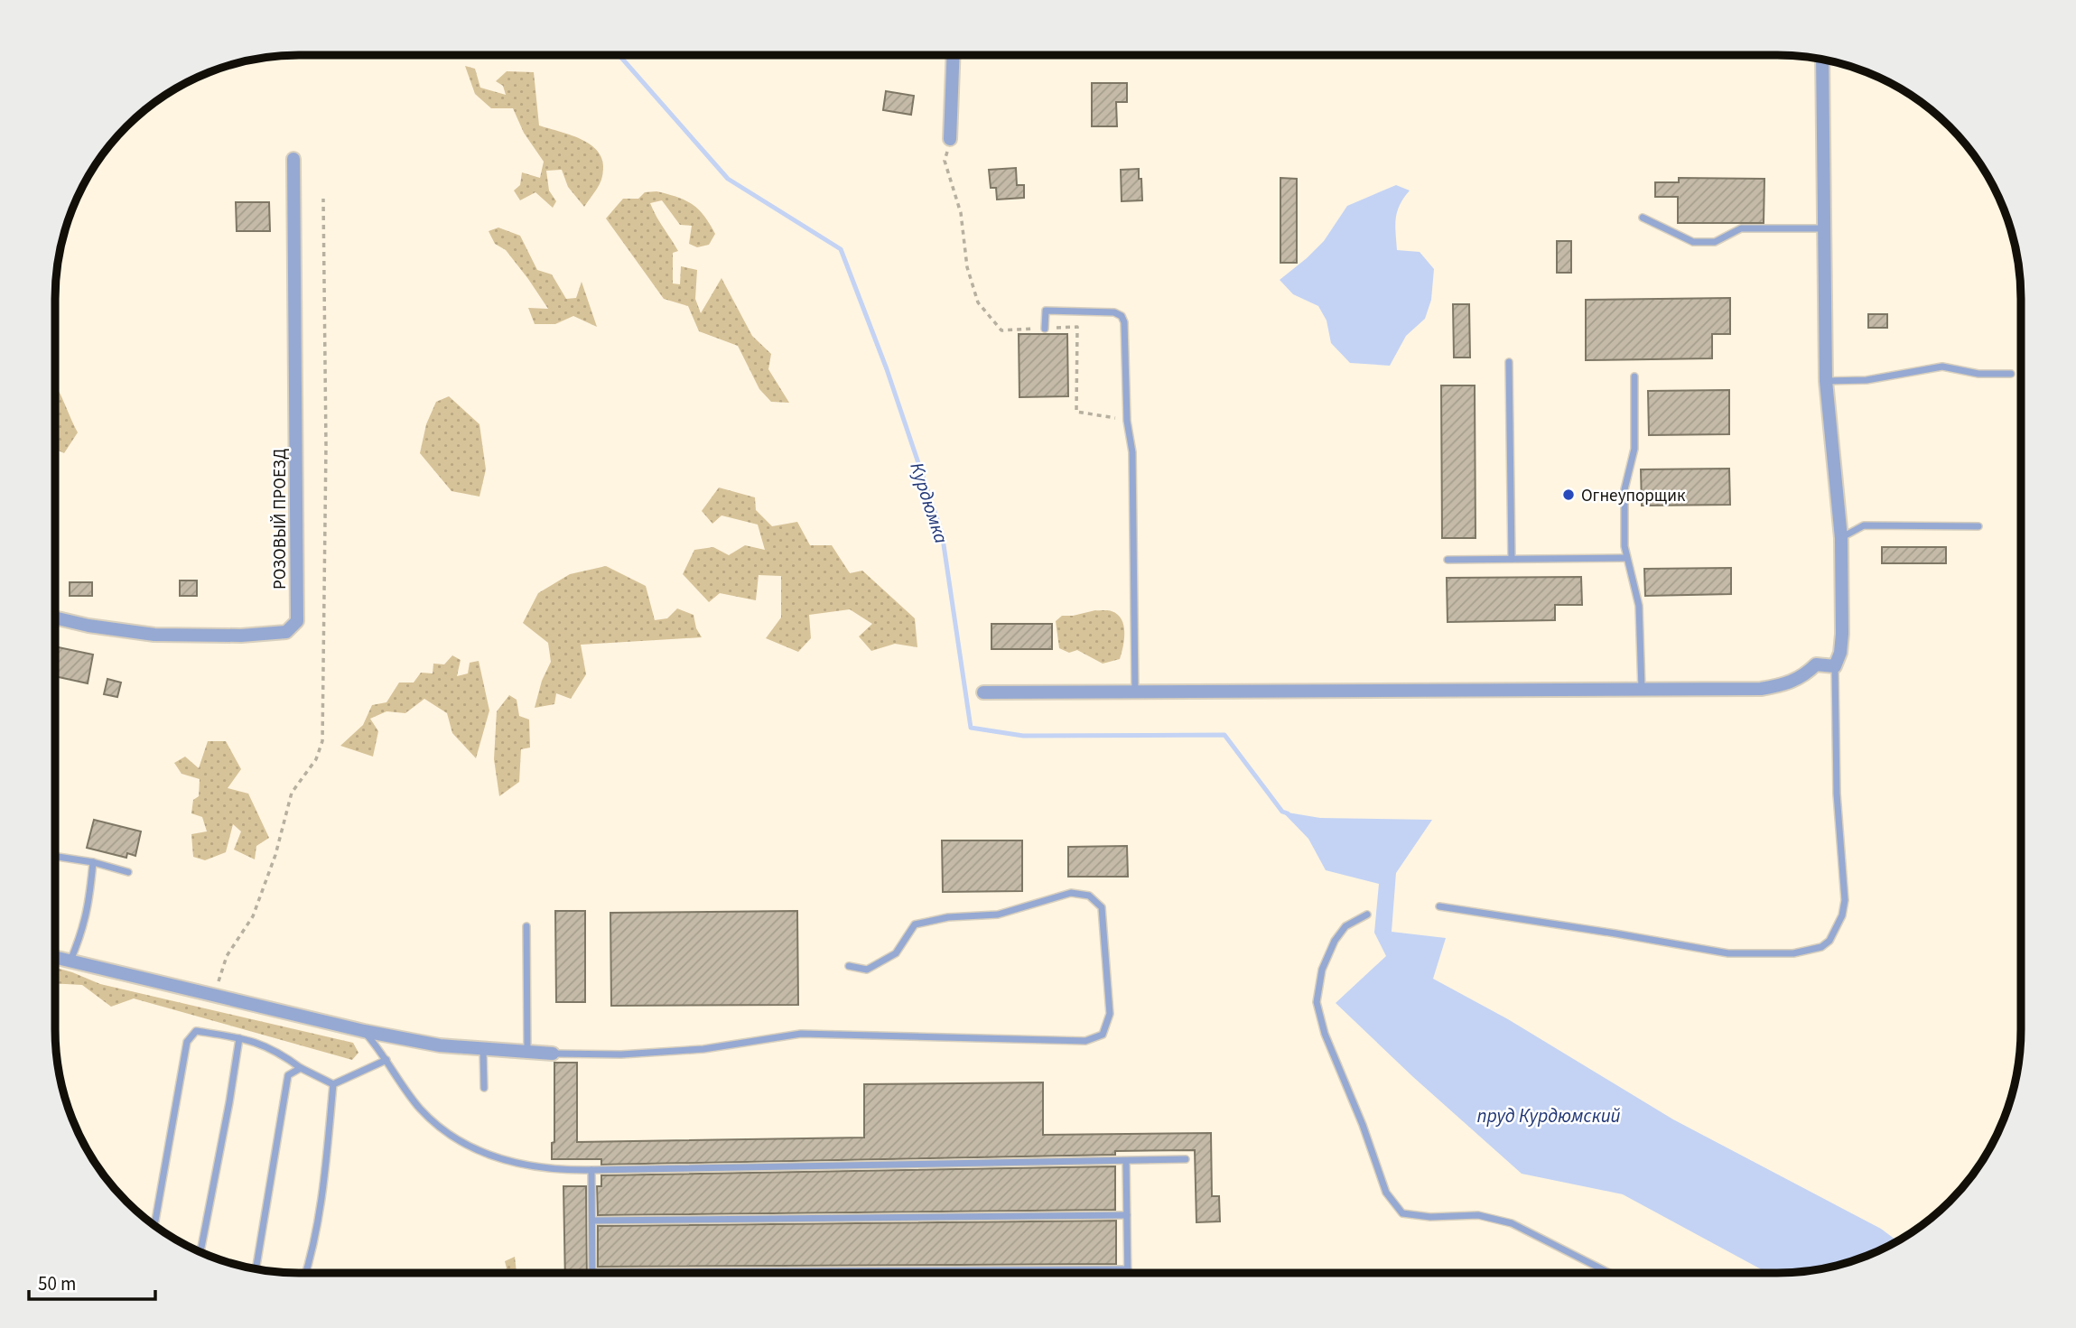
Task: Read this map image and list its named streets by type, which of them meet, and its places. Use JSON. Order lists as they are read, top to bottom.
{
  "streets": {
    "street": ["РОЗОВЫЙ ПРОЕЗД"]
  },
  "water": ["Курдюмка", "пруд Курдюмский"],
  "places": ["Огнеупорщик"],
  "scale_bar": "50 m"
}
